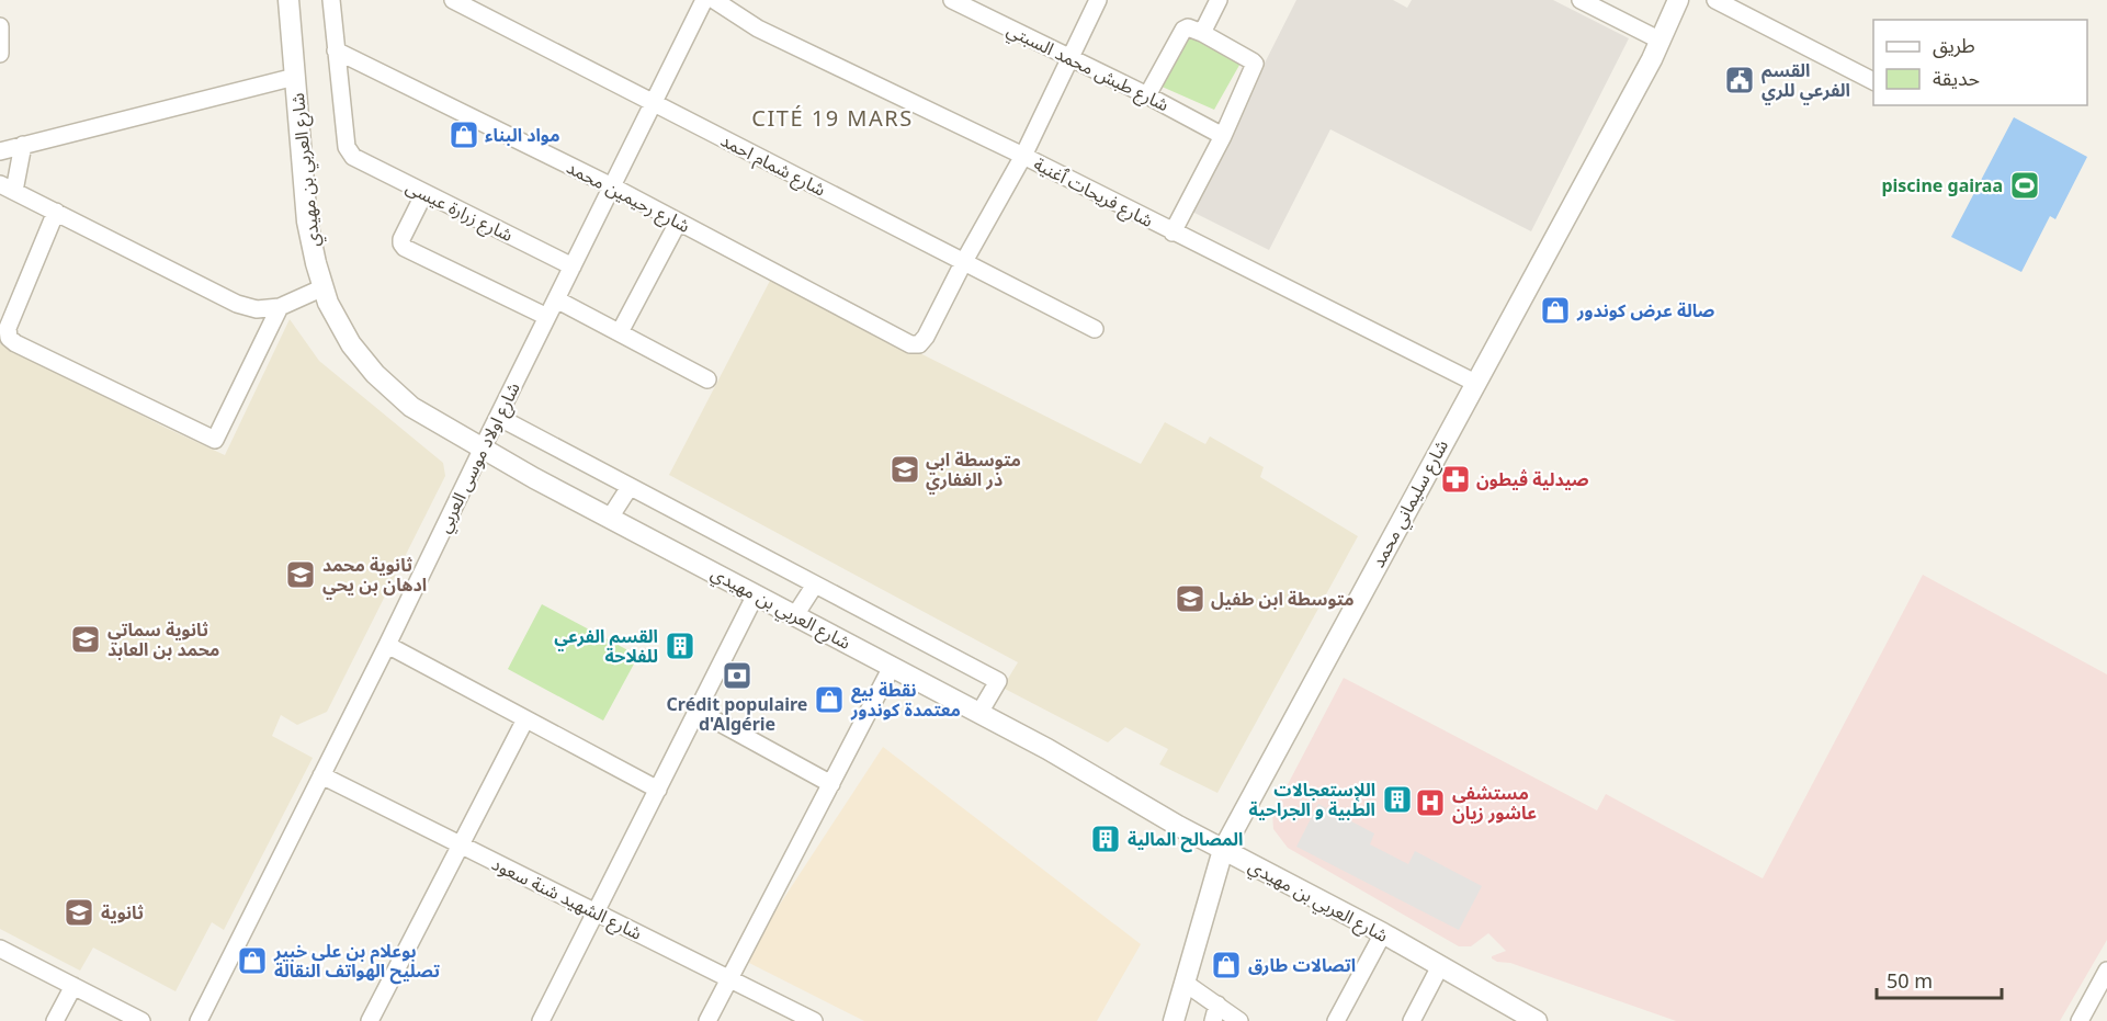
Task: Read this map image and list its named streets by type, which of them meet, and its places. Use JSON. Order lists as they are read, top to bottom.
{
  "streets": {
    "street": [
      "شارع طبش محمد السبتي",
      "شارع شمام احمد",
      "شارع العربي بن مهيدي",
      "شارع فريحات ٱغنية",
      "شارع رحيمين محمد",
      "شارع زرارة عيسى",
      "شارع اولاد موسى العربي",
      "شارع سليماني محمد",
      "شارع الشهيد شنة سعود"
    ]
  },
  "crossings": [
    ["شارع شمام احمد", "شارع رحيمين محمد"],
    ["شارع شمام احمد", "شارع اولاد موسى العربي"],
    ["شارع العربي بن مهيدي", "شارع اولاد موسى العربي"],
    ["شارع العربي بن مهيدي", "شارع سليماني محمد"],
    ["شارع فريحات ٱغنية", "شارع سليماني محمد"],
    ["شارع رحيمين محمد", "شارع زرارة عيسى"],
    ["شارع رحيمين محمد", "شارع اولاد موسى العربي"],
    ["شارع زرارة عيسى", "شارع اولاد موسى العربي"],
    ["شارع اولاد موسى العربي", "شارع الشهيد شنة سعود"]
  ],
  "districts": ["CITÉ 19 MARS"],
  "places": {
    "public building": ["القسم الفرعي للري"],
    "shop": [
      "مواد البناء",
      "صالة عرض كوندور",
      "نقطة بيع معتمدة كوندور",
      "بوعلام بن علي خبير تصليح الهواتف النقالة",
      "اتصالات طارق"
    ],
    "sports": ["piscine gairaa"],
    "school or university": [
      "متوسطة ابي ذر الغفاري",
      "ثانوية محمد ادهان بن يحي",
      "متوسطة ابن طفيل",
      "ثانوية سماتي محمد بن العابد",
      "ثانوية"
    ],
    "pharmacy": ["صيدلية ڨيطون"],
    "building": ["القسم الفرعي للفلاحة", "اللإستعجالات الطبية و الجراحية", "المصالح المالية"],
    "bank": ["Crédit populaire d'Algérie"],
    "hospital": ["مستشفى عاشور زيان"]
  },
  "legend": ["طريق", "حديقة"],
  "scale_bar": "50 m"
}
